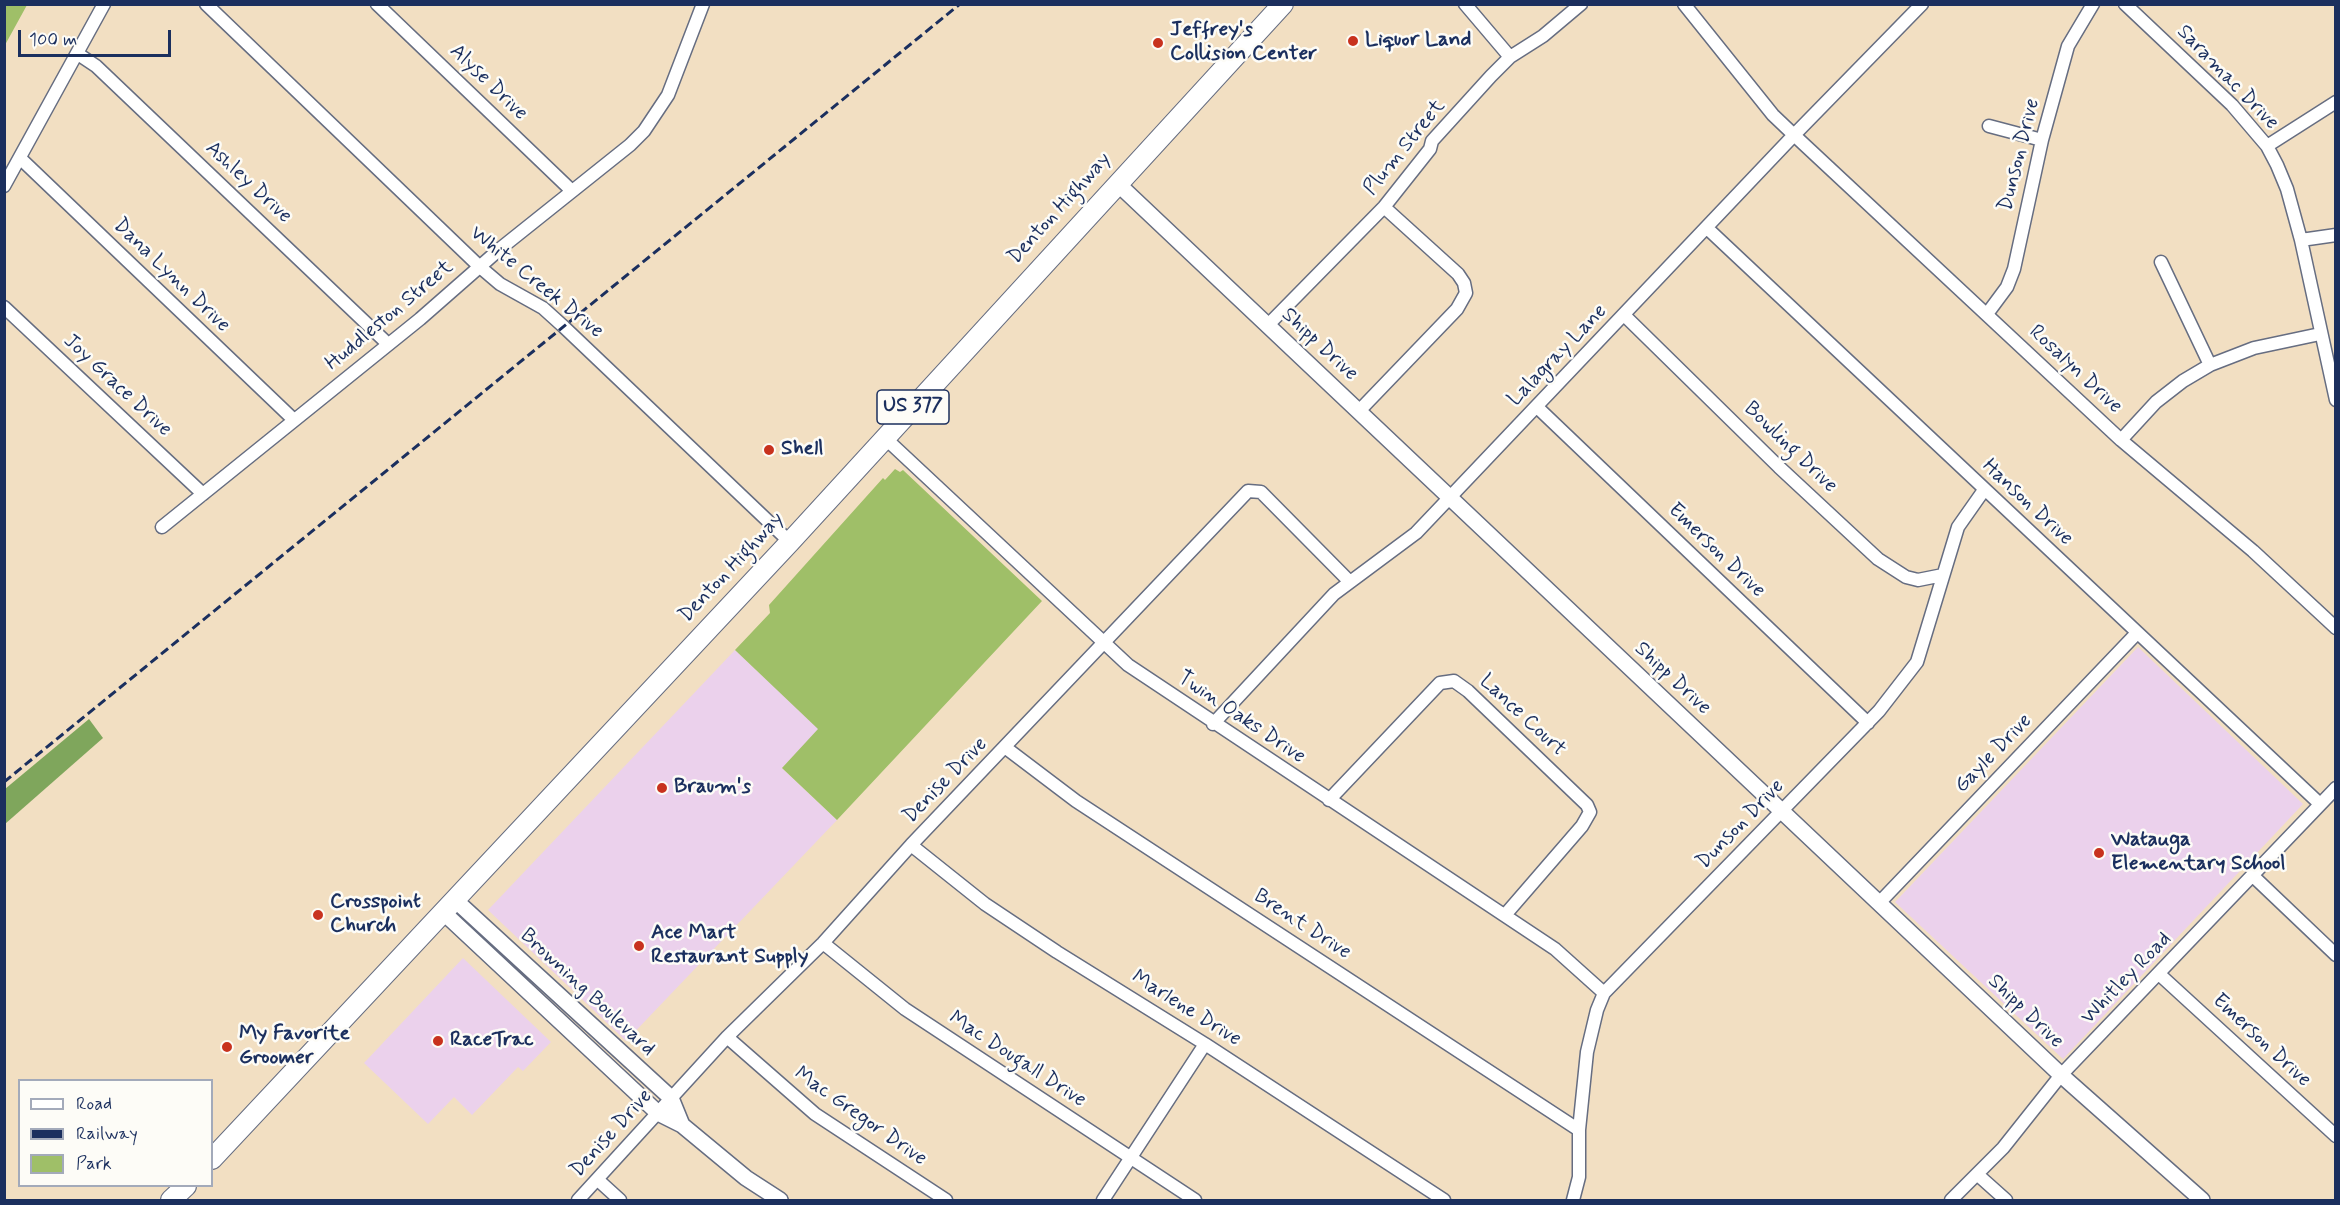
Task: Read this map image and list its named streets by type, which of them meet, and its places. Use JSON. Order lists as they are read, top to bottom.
{
  "streets": {
    "main road": ["Denton Highway", "US 377"],
    "street": [
      "Saramac Drive",
      "Alyse Drive",
      "Plum Street",
      "Dunson Drive",
      "Ashley Drive",
      "Dana Lynn Drive",
      "White Creek Drive",
      "Huddleston Street",
      "Shipp Drive",
      "Lalagray Lane",
      "Rosalyn Drive",
      "Joy Grace Drive",
      "Bowling Drive",
      "Hanson Drive",
      "Emerson Drive",
      "Lance Court",
      "Twin Oaks Drive",
      "Gayle Drive",
      "Denise Drive",
      "Brent Drive",
      "Whitley Road",
      "Browning Boulevard",
      "Marlene Drive",
      "Mac Dougall Drive",
      "Mac Gregor Drive"
    ]
  },
  "crossings": [
    ["Alyse Drive", "Huddleston Street"],
    ["Plum Street", "Shipp Drive"],
    ["Dunson Drive", "Shipp Drive"],
    ["Dunson Drive", "Rosalyn Drive"],
    ["Dunson Drive", "Bowling Drive"],
    ["Dunson Drive", "Hanson Drive"],
    ["Dunson Drive", "Emerson Drive"],
    ["Dunson Drive", "Twin Oaks Drive"],
    ["Dunson Drive", "Brent Drive"],
    ["Ashley Drive", "Huddleston Street"],
    ["Denton Highway", "White Creek Drive"],
    ["Denton Highway", "Shipp Drive"],
    ["Denton Highway", "Twin Oaks Drive"],
    ["Denton Highway", "Browning Boulevard"],
    ["Dana Lynn Drive", "Huddleston Street"],
    ["White Creek Drive", "Huddleston Street"],
    ["Huddleston Street", "Joy Grace Drive"],
    ["Shipp Drive", "Lalagray Lane"],
    ["Shipp Drive", "Gayle Drive"],
    ["Shipp Drive", "Whitley Road"],
    ["Lalagray Lane", "Rosalyn Drive"],
    ["Lalagray Lane", "Bowling Drive"],
    ["Lalagray Lane", "Hanson Drive"],
    ["Lalagray Lane", "Emerson Drive"],
    ["Lalagray Lane", "Twin Oaks Drive"],
    ["Lalagray Lane", "Denise Drive"],
    ["Hanson Drive", "Gayle Drive"],
    ["Hanson Drive", "Whitley Road"],
    ["Emerson Drive", "Whitley Road"],
    ["Lance Court", "Twin Oaks Drive"],
    ["Twin Oaks Drive", "Denise Drive"],
    ["Denise Drive", "Brent Drive"],
    ["Denise Drive", "Browning Boulevard"],
    ["Denise Drive", "Marlene Drive"],
    ["Denise Drive", "Mac Dougall Drive"],
    ["Denise Drive", "Mac Gregor Drive"]
  ],
  "places": [
    "Liquor Land",
    "Jeffrey's Collision Center",
    "Shell",
    "Braum's",
    "Watauga Elementary School",
    "Crosspoint Church",
    "Ace Mart Restaurant Supply",
    "RaceTrac",
    "My Favorite Groomer"
  ],
  "legend": ["Road", "Railway", "Park"],
  "scale_bar": "100 m"
}
